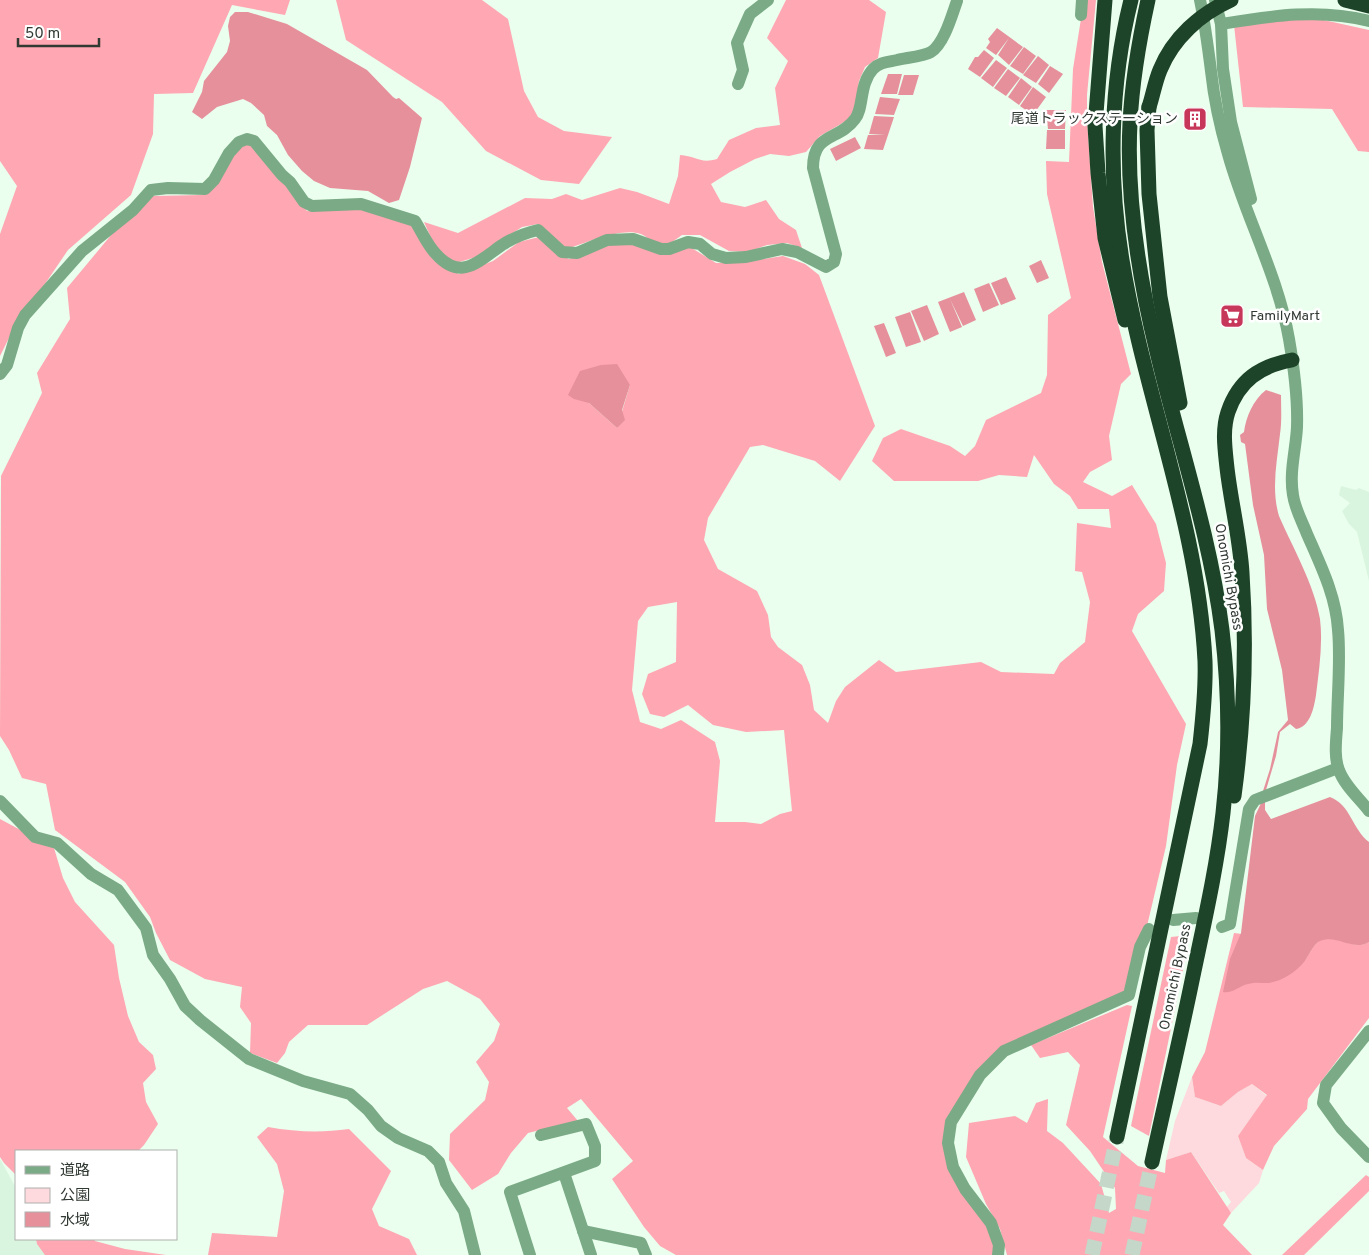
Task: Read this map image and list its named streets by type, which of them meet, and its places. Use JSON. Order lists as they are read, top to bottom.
{
  "streets": {
    "highway": ["Onomichi Bypass"]
  },
  "places": {
    "building": ["尾道トラックステーション"],
    "supermarket": ["FamilyMart"]
  },
  "legend": ["道路", "公園", "水域"],
  "scale_bar": "50 m"
}
